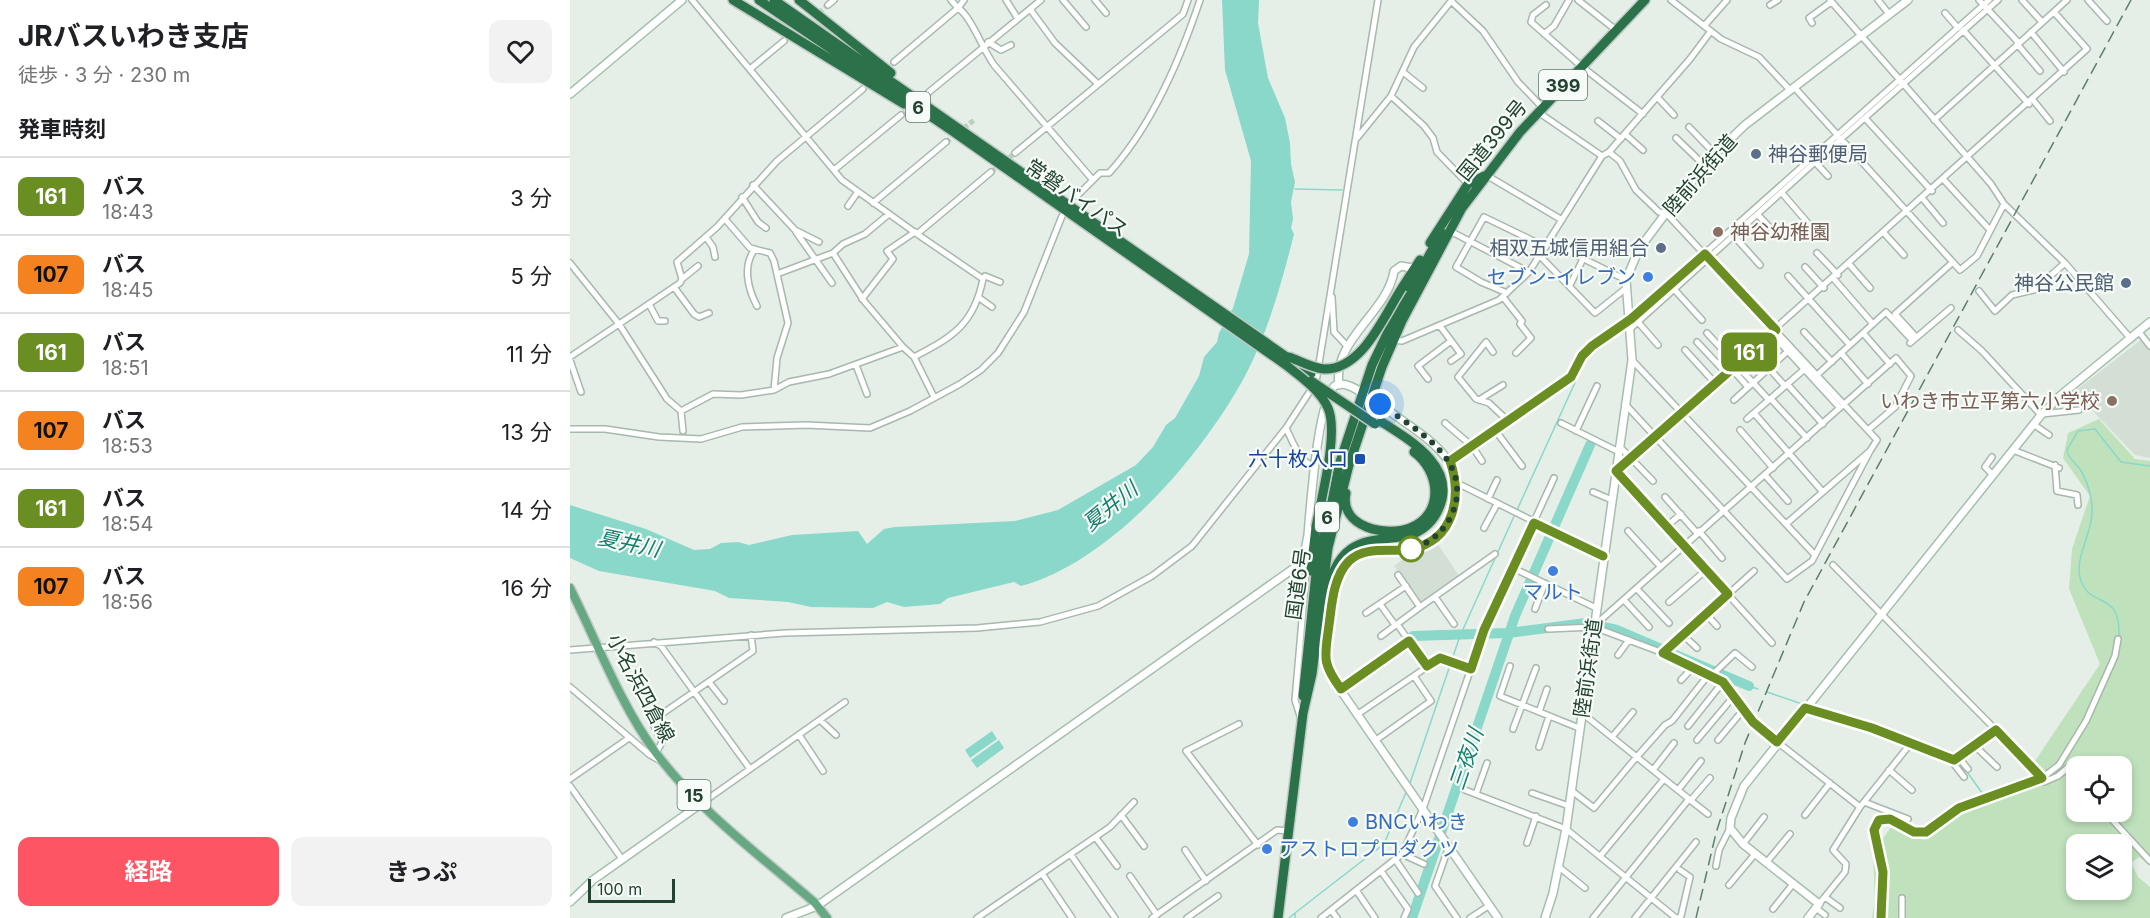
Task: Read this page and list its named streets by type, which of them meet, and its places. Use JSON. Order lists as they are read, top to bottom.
{
  "streets": {
    "highway": [
      "399",
      "6",
      "国道399号",
      "常磐バイパス",
      "国道6号"
    ],
    "main road": ["小名浜四倉線", "15"],
    "street": ["陸前浜街道"]
  },
  "crossings": [
    ["6", "常磐バイパス"],
    ["6", "国道6号"],
    ["国道399号", "国道6号"]
  ],
  "water": ["夏井川", "三夜川"],
  "places": {
    "other": [
      "神谷郵便局",
      "神谷幼稚園",
      "相双五城信用組合",
      "セブン-イレブン",
      "神谷公民館",
      "いわき市立平第六小学校",
      "マルト",
      "BNCいわき",
      "アストロプロダクツ"
    ],
    "transit": ["六十枚入口"]
  },
  "lines": ["bus line 161"],
  "scale_bar": "100 m",
  "page": {
    "heading": [
      ["JRバスいわき支店", "徒歩 · 3 分 · 230 m"],
      "発車時刻"
    ],
    "on_map": "161",
    "list": [
      {
        "mark": "161",
        "name": "バス",
        "note": "18:43",
        "value": "3 分"
      },
      {
        "mark": "107",
        "name": "バス",
        "note": "18:45",
        "value": "5 分"
      },
      {
        "mark": "161",
        "name": "バス",
        "note": "18:51",
        "value": "11 分"
      },
      {
        "mark": "107",
        "name": "バス",
        "note": "18:53",
        "value": "13 分"
      },
      {
        "mark": "161",
        "name": "バス",
        "note": "18:54",
        "value": "14 分"
      },
      {
        "mark": "107",
        "name": "バス",
        "note": "18:56",
        "value": "16 分"
      }
    ],
    "buttons": ["経路", "きっぷ"],
    "scale": "100 m"
  }
}
